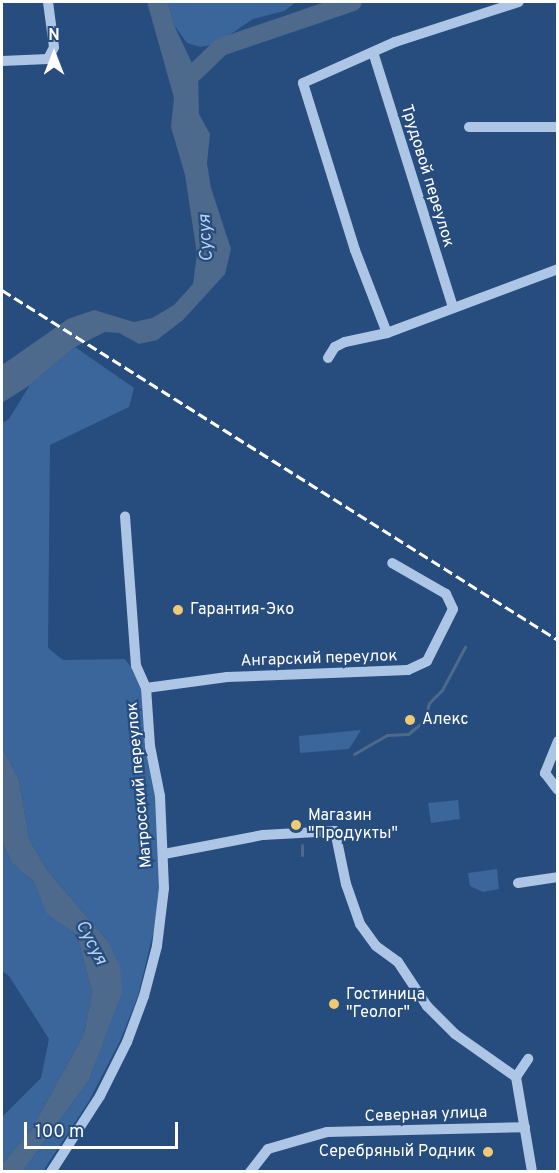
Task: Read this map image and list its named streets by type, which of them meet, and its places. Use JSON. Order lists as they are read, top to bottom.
{
  "streets": {
    "street": [
      "Трудовой переулок",
      "Ангарский переулок",
      "Матросский переулок",
      "Северная улица"
    ]
  },
  "crossings": [
    ["Ангарский переулок", "Матросский переулок"]
  ],
  "water": ["Сусуя"],
  "places": [
    "Гарантия-Эко",
    "Алекс",
    "Магазин \"Продукты\"",
    "Гостиница \"Геолог\"",
    "Серебряный Родник"
  ],
  "scale_bar": "100 m",
  "north": "top"
}
